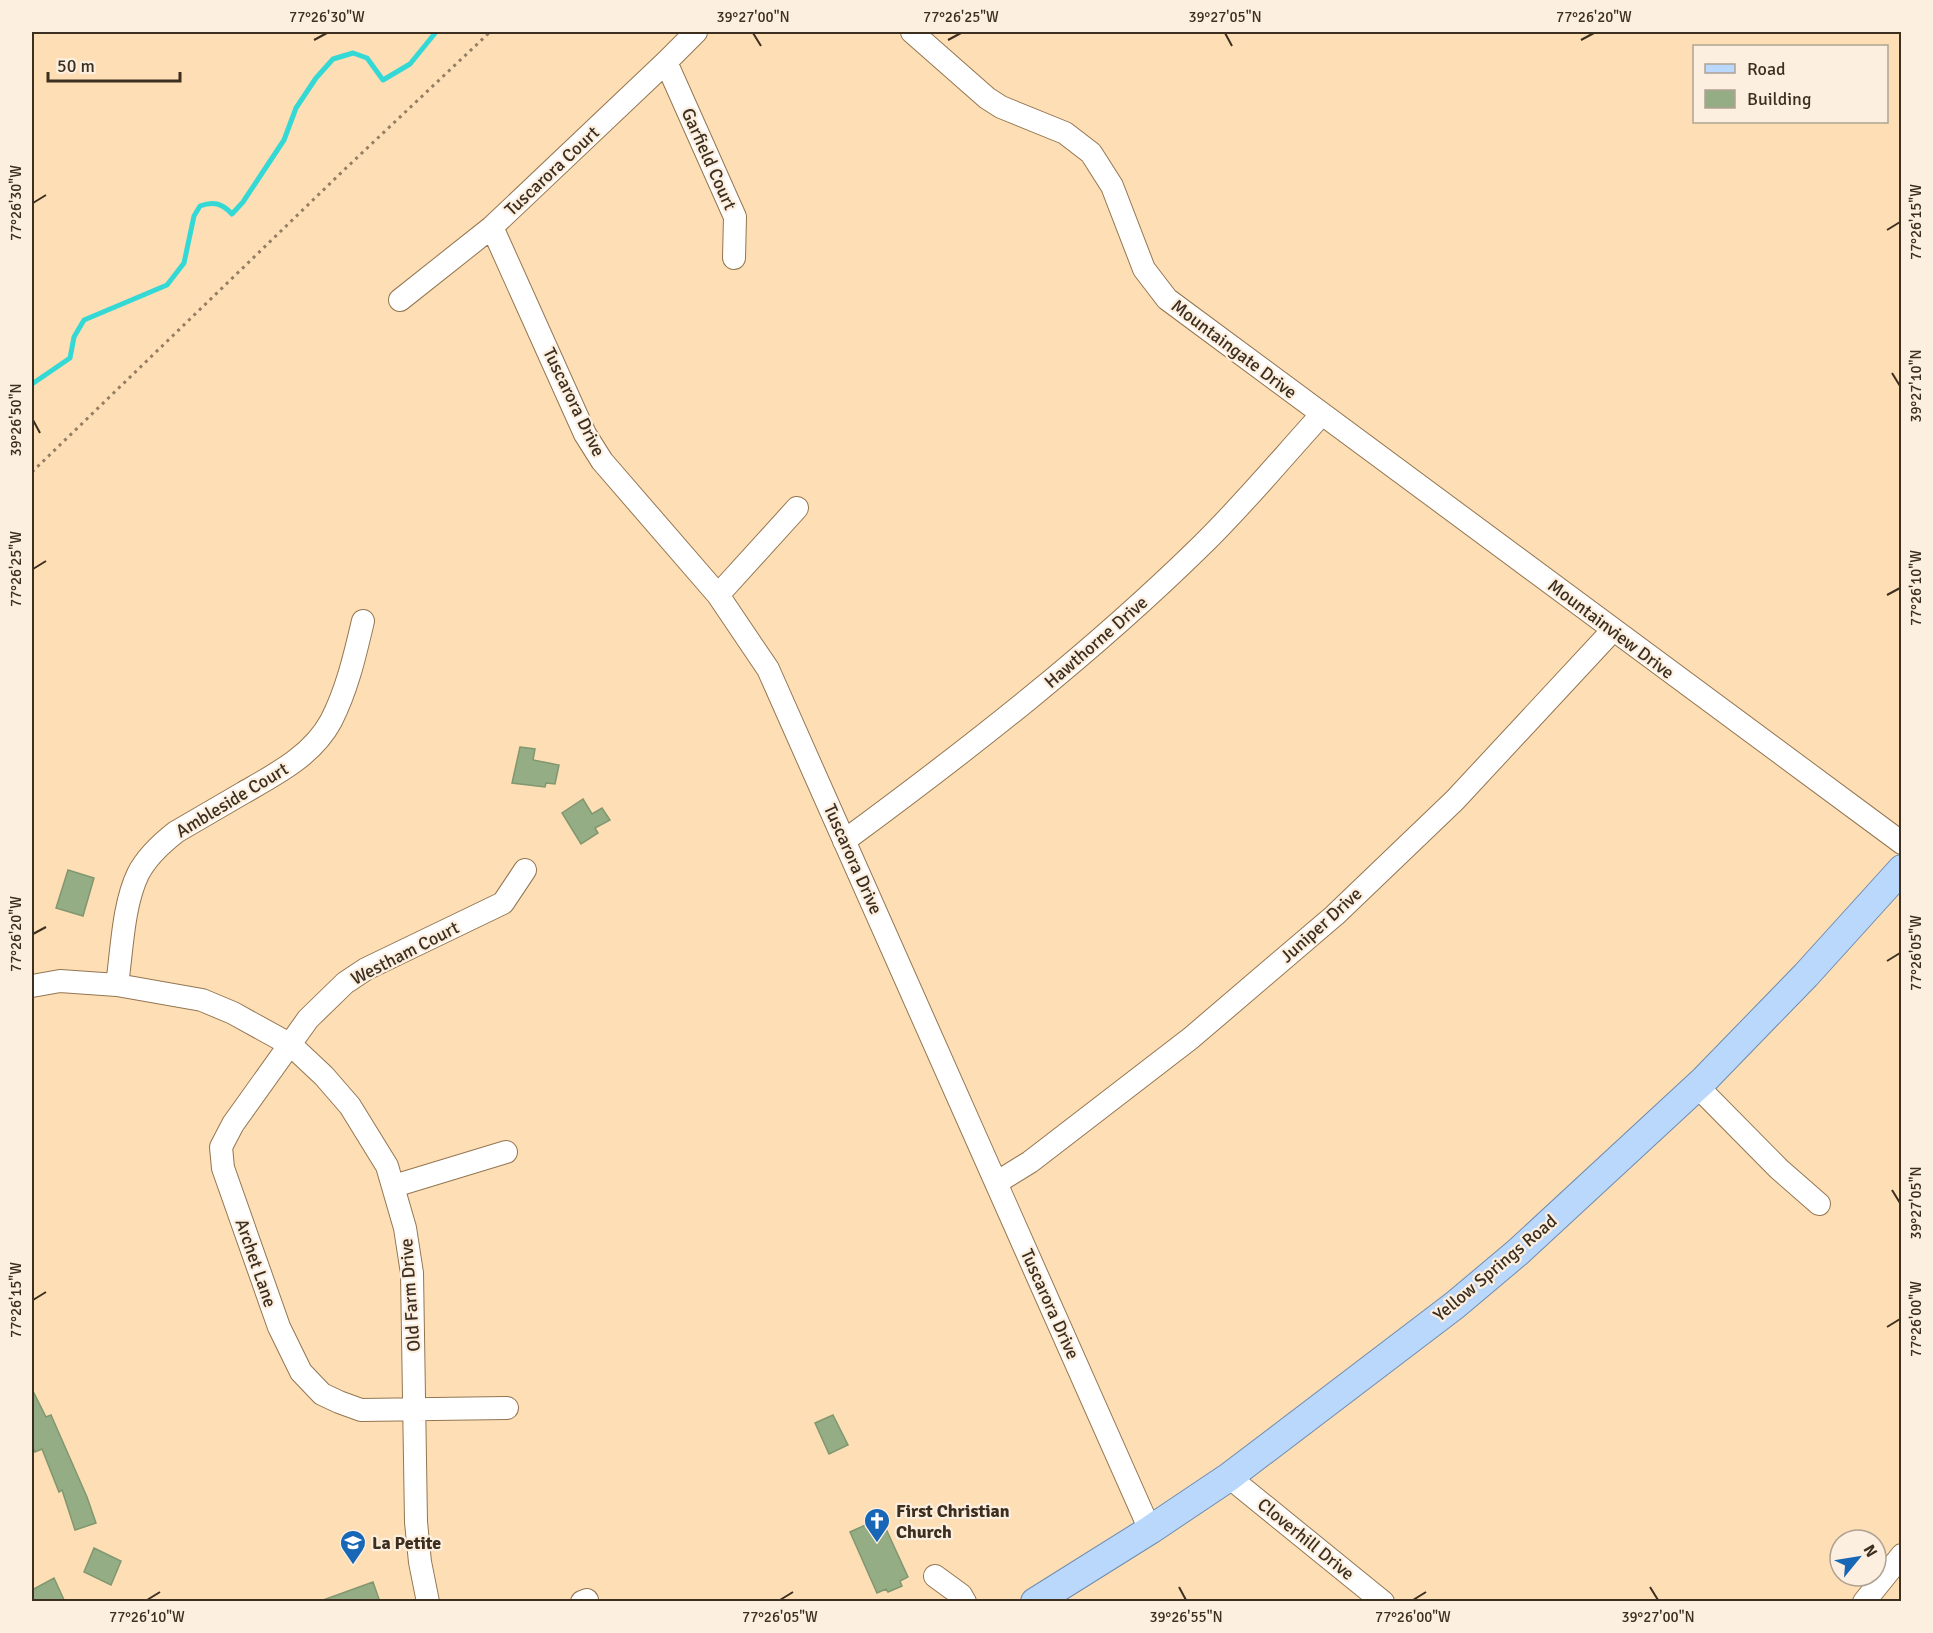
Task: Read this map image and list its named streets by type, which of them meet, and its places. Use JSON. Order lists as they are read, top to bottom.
{
  "streets": {
    "main road": ["Yellow Springs Road"],
    "street": [
      "Garfield Court",
      "Tuscarora Court",
      "Mountaingate Drive",
      "Tuscarora Drive",
      "Mountainview Drive",
      "Hawthorne Drive",
      "Ambleside Court",
      "Juniper Drive",
      "Westham Court",
      "Archet Lane",
      "Old Farm Drive",
      "Cloverhill Drive"
    ]
  },
  "crossings": [
    ["Garfield Court", "Tuscarora Court"],
    ["Tuscarora Court", "Tuscarora Drive"],
    ["Mountaingate Drive", "Mountainview Drive"],
    ["Mountaingate Drive", "Hawthorne Drive"],
    ["Tuscarora Drive", "Hawthorne Drive"],
    ["Tuscarora Drive", "Juniper Drive"],
    ["Tuscarora Drive", "Yellow Springs Road"],
    ["Mountainview Drive", "Hawthorne Drive"],
    ["Mountainview Drive", "Juniper Drive"],
    ["Ambleside Court", "Old Farm Drive"],
    ["Westham Court", "Archet Lane"],
    ["Westham Court", "Old Farm Drive"],
    ["Archet Lane", "Old Farm Drive"],
    ["Yellow Springs Road", "Cloverhill Drive"]
  ],
  "places": {
    "church": ["First Christian Church"],
    "school or university": ["La Petite"]
  },
  "legend": ["Road", "Building"],
  "scale_bar": "50 m",
  "north": "top right",
  "coordinates": [
    "77°26'30\"W",
    "39°27'00\"N",
    "77°26'25\"W",
    "39°27'05\"N",
    "77°26'20\"W",
    "77°26'15\"W",
    "39°27'10\"N",
    "39°26'50\"N",
    "77°26'10\"W",
    "77°26'05\"W",
    "77°26'00\"W",
    "39°26'55\"N"
  ]
}
